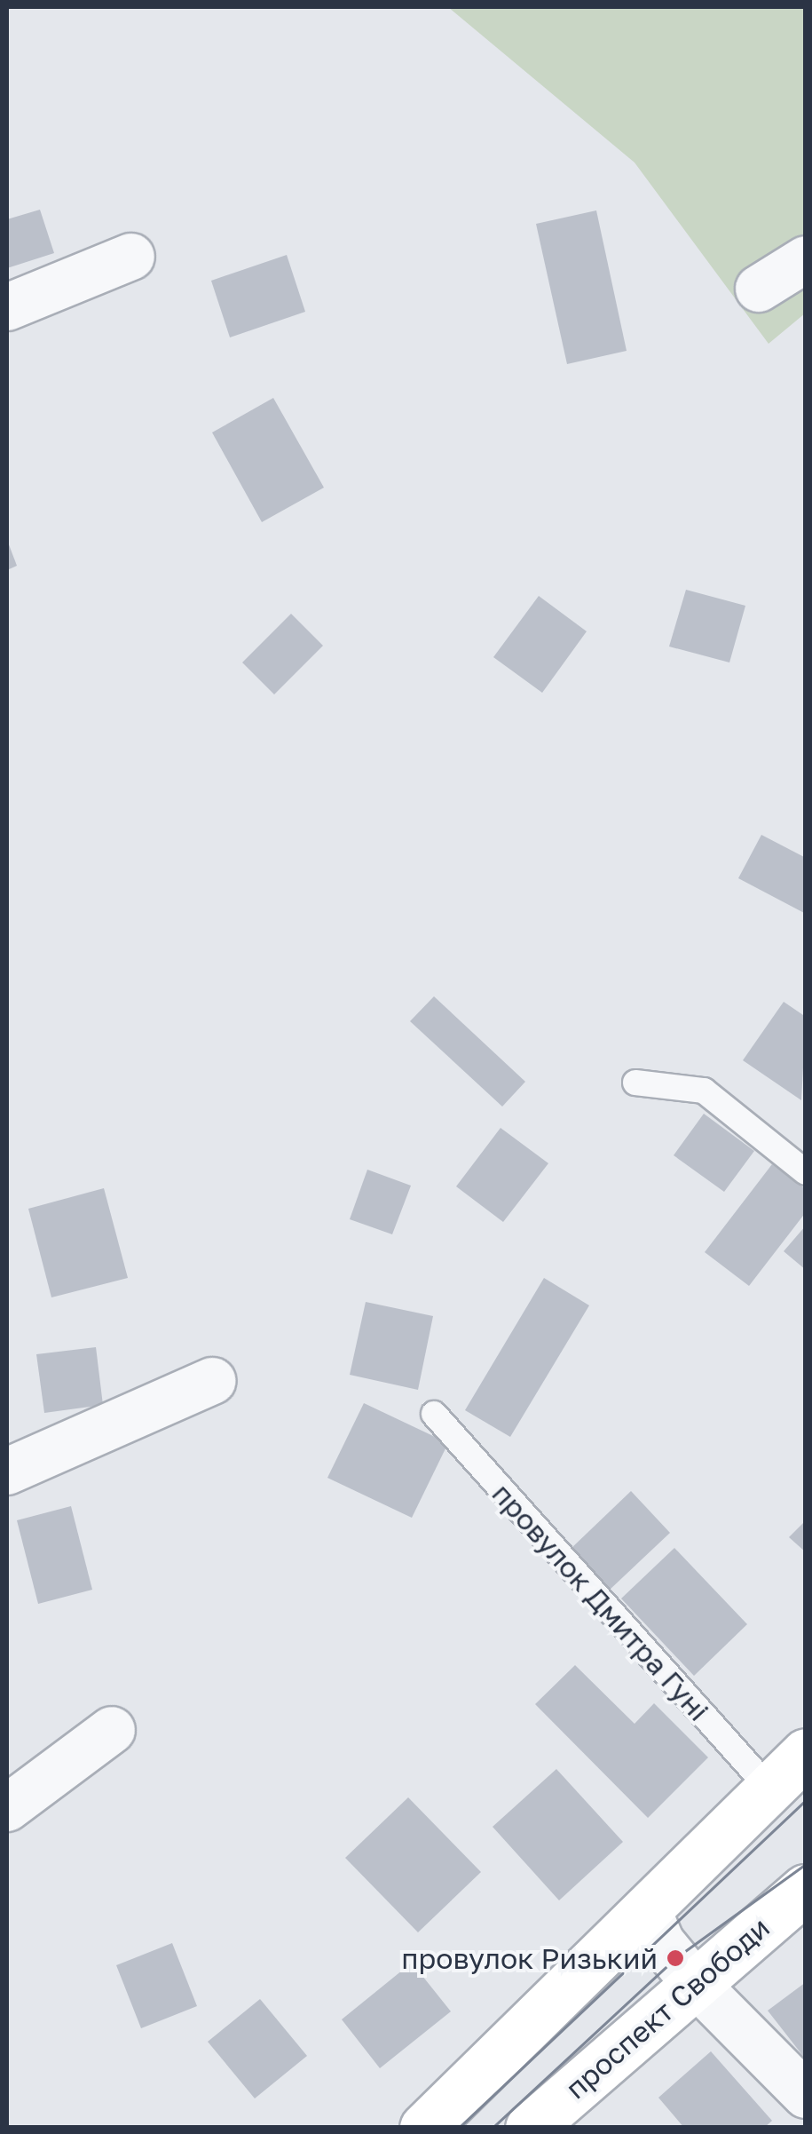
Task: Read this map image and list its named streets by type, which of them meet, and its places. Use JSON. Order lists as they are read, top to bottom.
{
  "streets": {
    "street": ["проспект Свободи"],
    "lane": ["провулок Дмитра Гуні"]
  },
  "places": ["провулок Ризький"]
}
